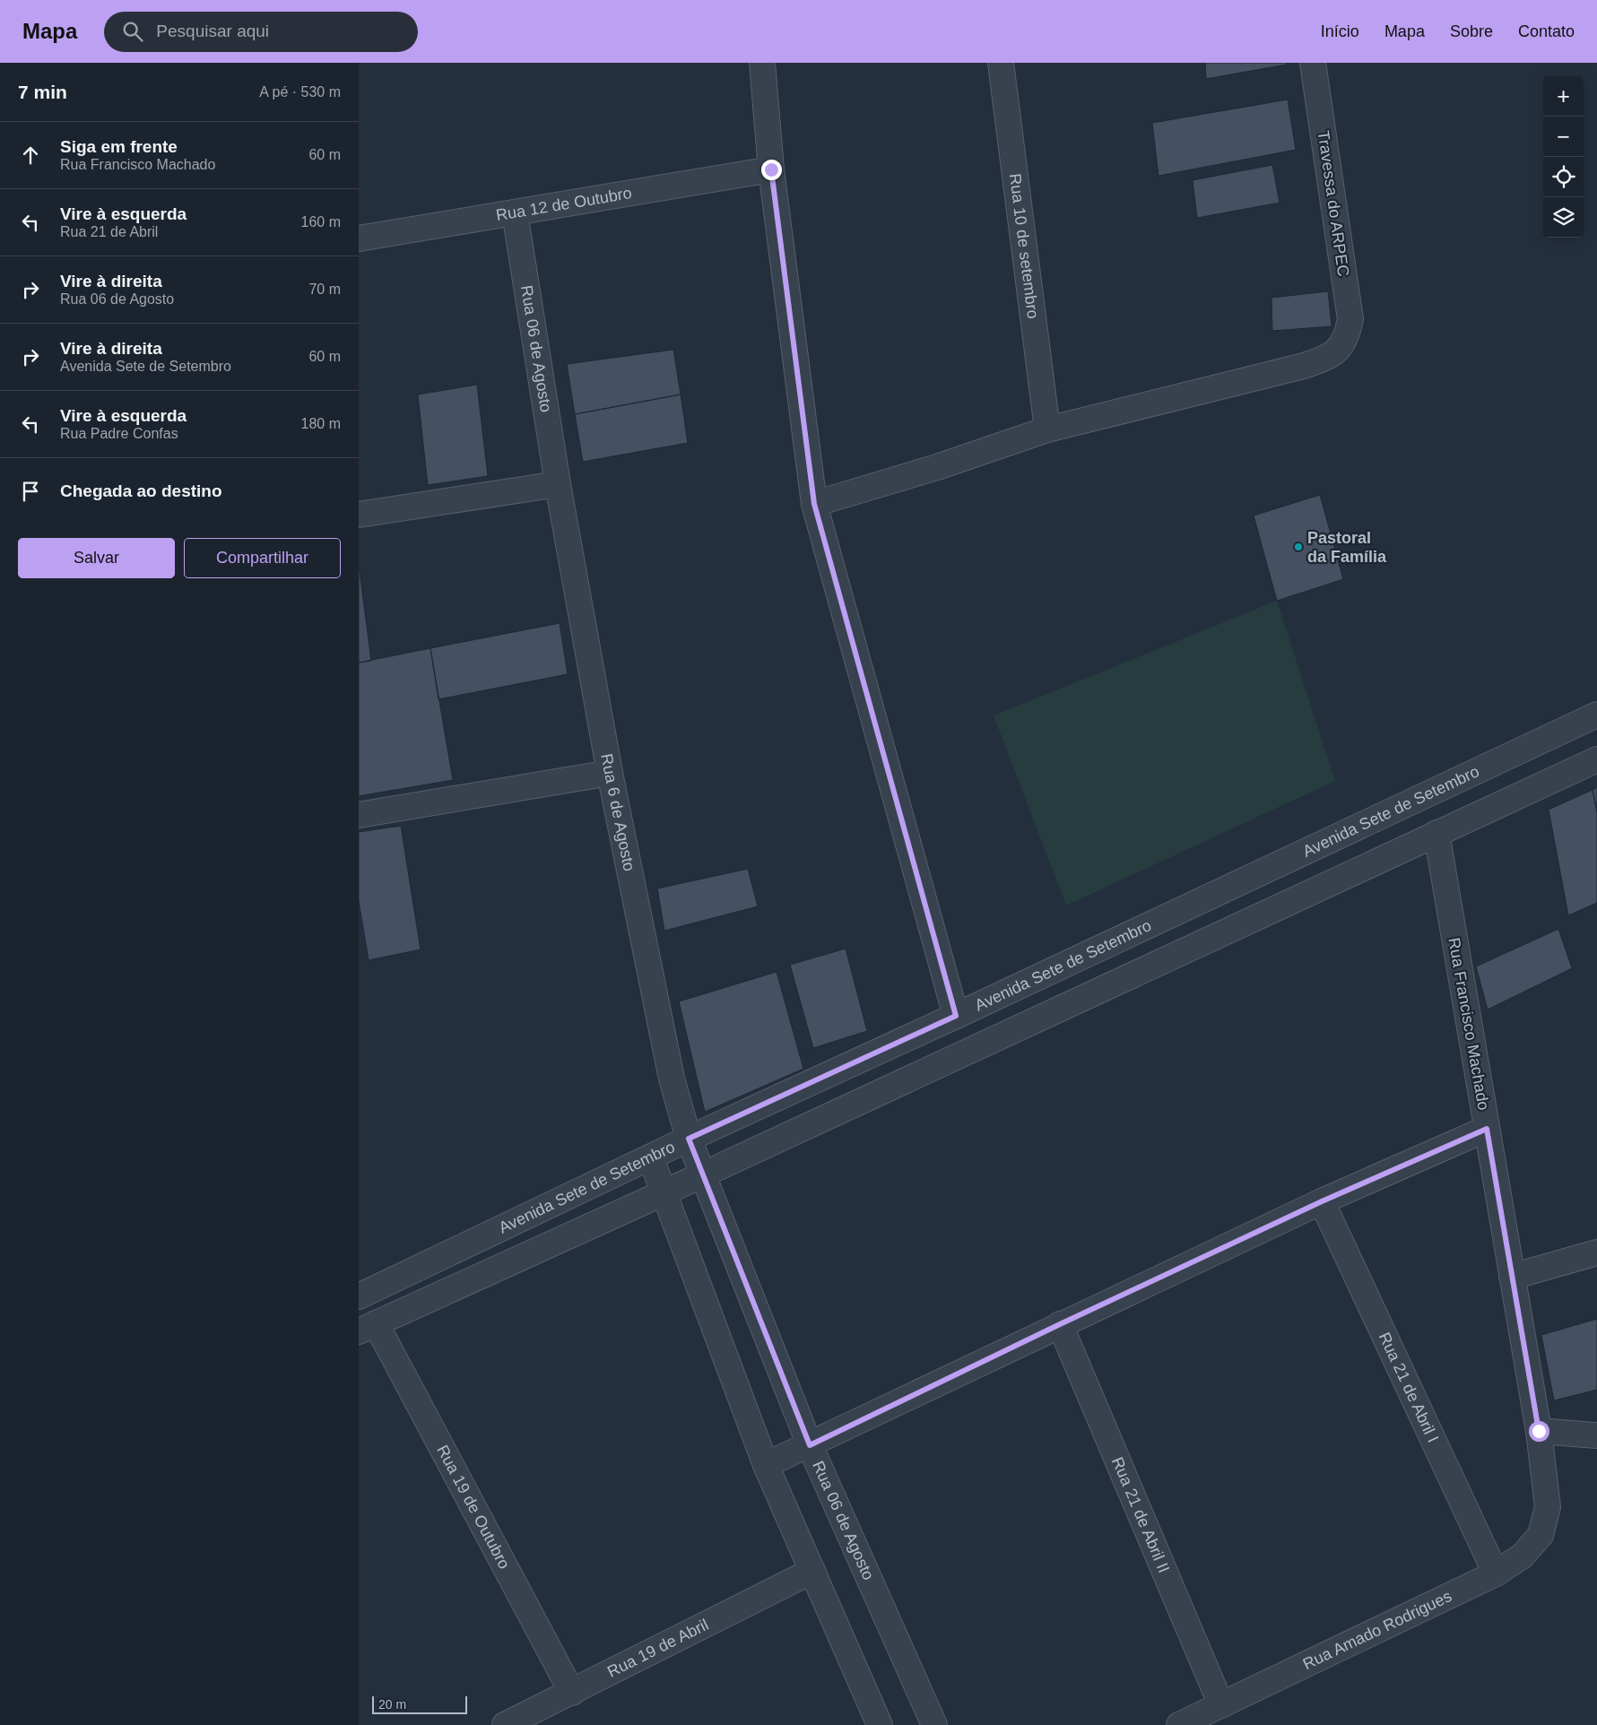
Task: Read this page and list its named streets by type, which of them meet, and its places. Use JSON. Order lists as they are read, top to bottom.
{
  "streets": {
    "street": [
      "Travessa do ARPEC",
      "Rua 12 de Outubro",
      "Rua 10 de setembro",
      "Rua 06 de Agosto",
      "Avenida Sete de Setembro",
      "Rua 6 de Agosto",
      "Rua Francisco Machado",
      "Rua 21 de Abril I",
      "Rua 19 de Outubro",
      "Rua 21 de Abril II",
      "Rua Amado Rodrigues",
      "Rua 19 de Abril"
    ]
  },
  "crossings": [
    ["Travessa do ARPEC", "Rua 10 de setembro"],
    ["Rua 12 de Outubro", "Rua 06 de Agosto"],
    ["Rua 06 de Agosto", "Avenida Sete de Setembro"],
    ["Rua 06 de Agosto", "Rua 6 de Agosto"],
    ["Avenida Sete de Setembro", "Rua 6 de Agosto"],
    ["Rua Francisco Machado", "Rua Amado Rodrigues"],
    ["Rua 21 de Abril I", "Rua Amado Rodrigues"],
    ["Rua 19 de Outubro", "Rua 19 de Abril"],
    ["Rua 21 de Abril II", "Rua Amado Rodrigues"]
  ],
  "places": ["Pastoral da Família"],
  "scale_bar": "20 m",
  "page": {
    "header": "Mapa",
    "search": "Pesquisar aqui",
    "nav": [
      "Início",
      "Mapa",
      "Sobre",
      "Contato"
    ],
    "heading": ["7 min", "A pé · 530 m"],
    "map_buttons": ["+", "−"],
    "list": [
      ["Siga em frente", "Rua Francisco Machado", "60 m"],
      ["Vire à esquerda", "Rua 21 de Abril", "160 m"],
      ["Vire à direita", "Rua 06 de Agosto", "70 m"],
      ["Vire à direita", "Avenida Sete de Setembro", "60 m"],
      ["Vire à esquerda", "Rua Padre Confas", "180 m"],
      "Chegada ao destino"
    ],
    "buttons": ["Salvar", "Compartilhar"],
    "scale": "20 m"
  }
}
